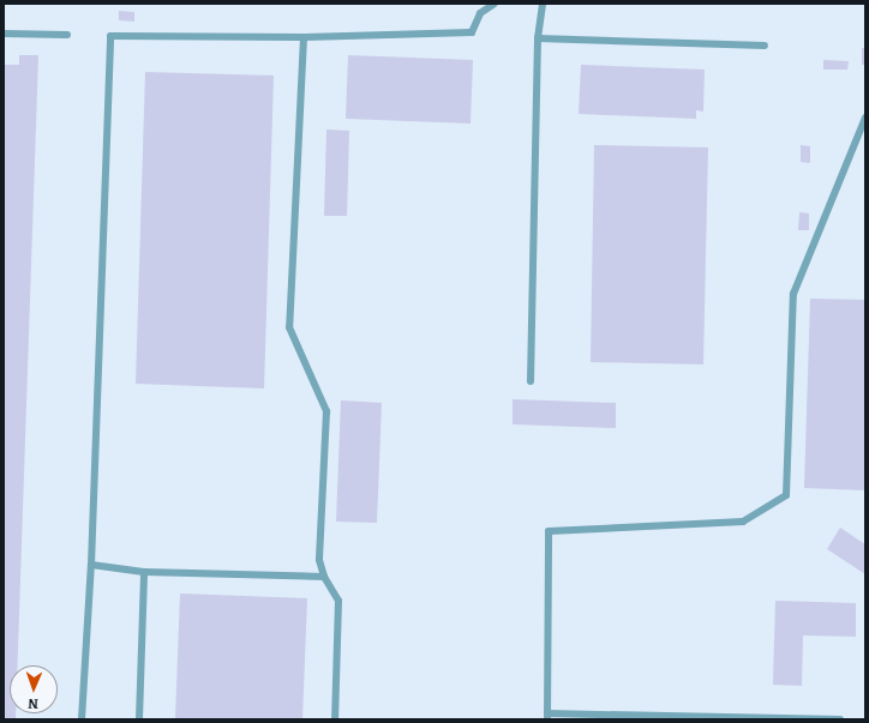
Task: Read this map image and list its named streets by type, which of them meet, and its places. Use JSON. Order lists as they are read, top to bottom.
{
  "north": "bottom"
}
